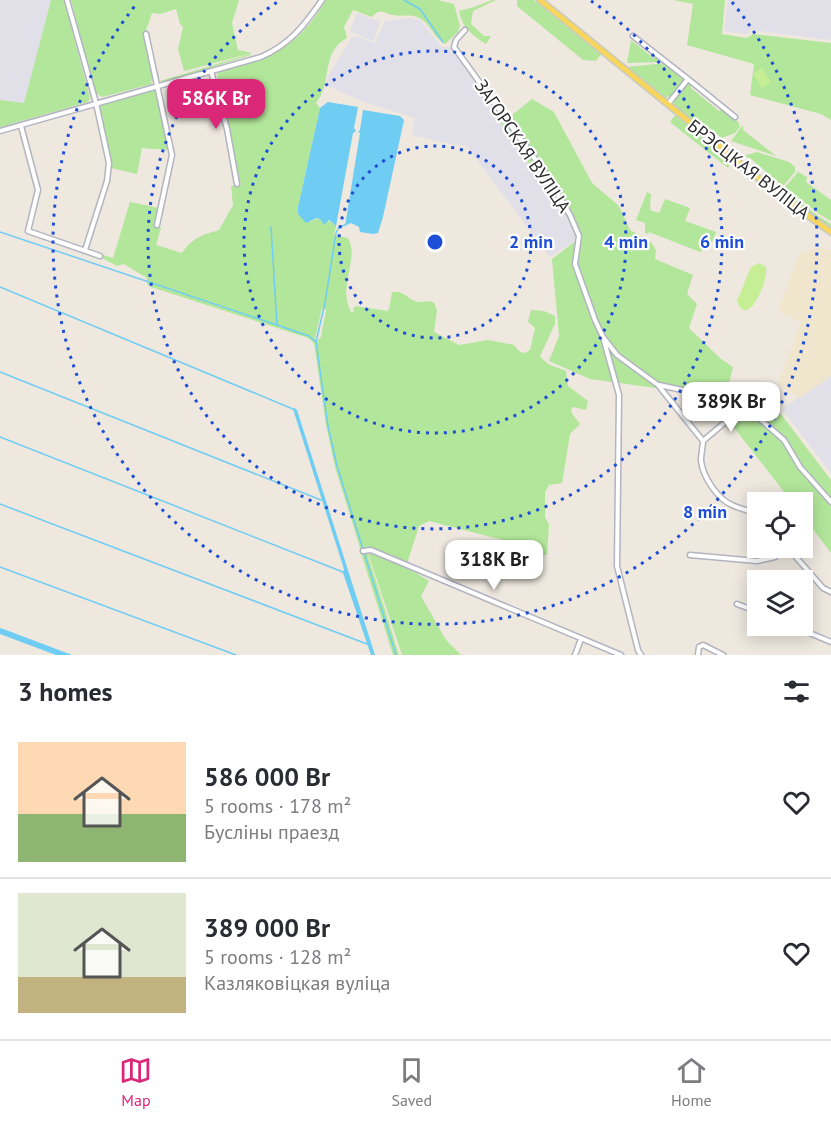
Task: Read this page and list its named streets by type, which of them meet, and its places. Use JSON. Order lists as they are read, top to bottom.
{
  "streets": {
    "main road": ["БРЭСЦКАЯ ВУЛІЦА"],
    "street": ["ЗАГОРСКАЯ ВУЛІЦА"]
  },
  "page": {
    "price": ["586K Br", "389K Br", "318K Br"],
    "heading": "3 homes",
    "list": [
      {
        "name": "586 000 Br",
        "note": "5 rooms · 178 m² · Бусліны праезд"
      },
      {
        "name": "389 000 Br",
        "note": "5 rooms · 128 m² · Казляковіцкая вуліца"
      }
    ],
    "tabs": ["Map", "Saved", "Home"]
  },
  "rings": [
    "2 min",
    "4 min",
    "6 min",
    "8 min"
  ]
}
